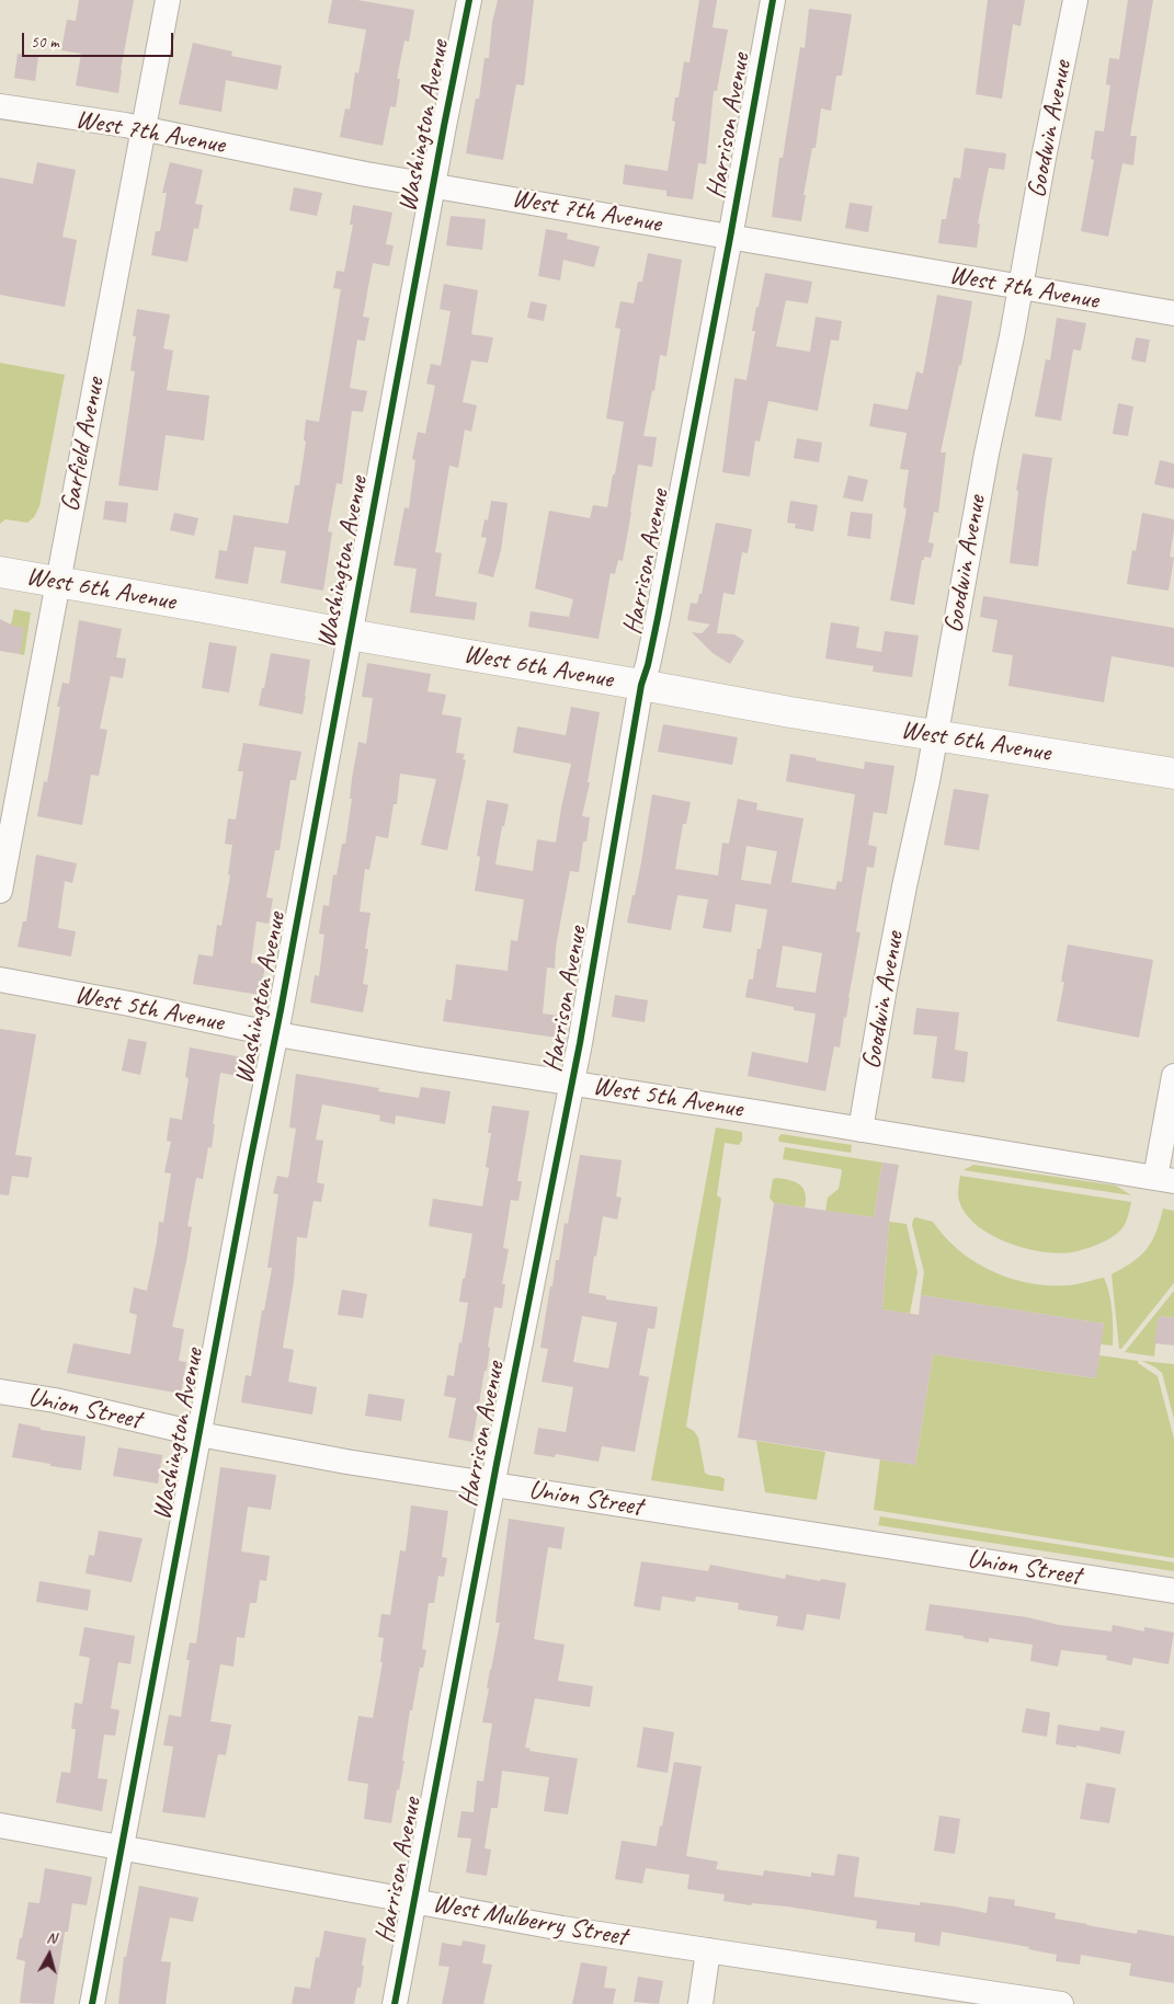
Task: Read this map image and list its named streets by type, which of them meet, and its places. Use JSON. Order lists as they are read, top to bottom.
{
  "streets": {
    "street": [
      "Washington Avenue",
      "Harrison Avenue",
      "Goodwin Avenue",
      "West 7th Avenue",
      "Garfield Avenue",
      "West 6th Avenue",
      "West 5th Avenue",
      "Union Street",
      "West Mulberry Street"
    ]
  },
  "crossings": [
    ["Washington Avenue", "West 7th Avenue"],
    ["Washington Avenue", "West 6th Avenue"],
    ["Washington Avenue", "West 5th Avenue"],
    ["Washington Avenue", "Union Street"],
    ["Washington Avenue", "West Mulberry Street"],
    ["Harrison Avenue", "West 7th Avenue"],
    ["Harrison Avenue", "West 6th Avenue"],
    ["Harrison Avenue", "West 5th Avenue"],
    ["Harrison Avenue", "Union Street"],
    ["Harrison Avenue", "West Mulberry Street"],
    ["Goodwin Avenue", "West 7th Avenue"],
    ["Goodwin Avenue", "West 6th Avenue"],
    ["Goodwin Avenue", "West 5th Avenue"],
    ["West 7th Avenue", "Garfield Avenue"],
    ["Garfield Avenue", "West 6th Avenue"]
  ],
  "scale_bar": "50 m",
  "north": "top"
}
